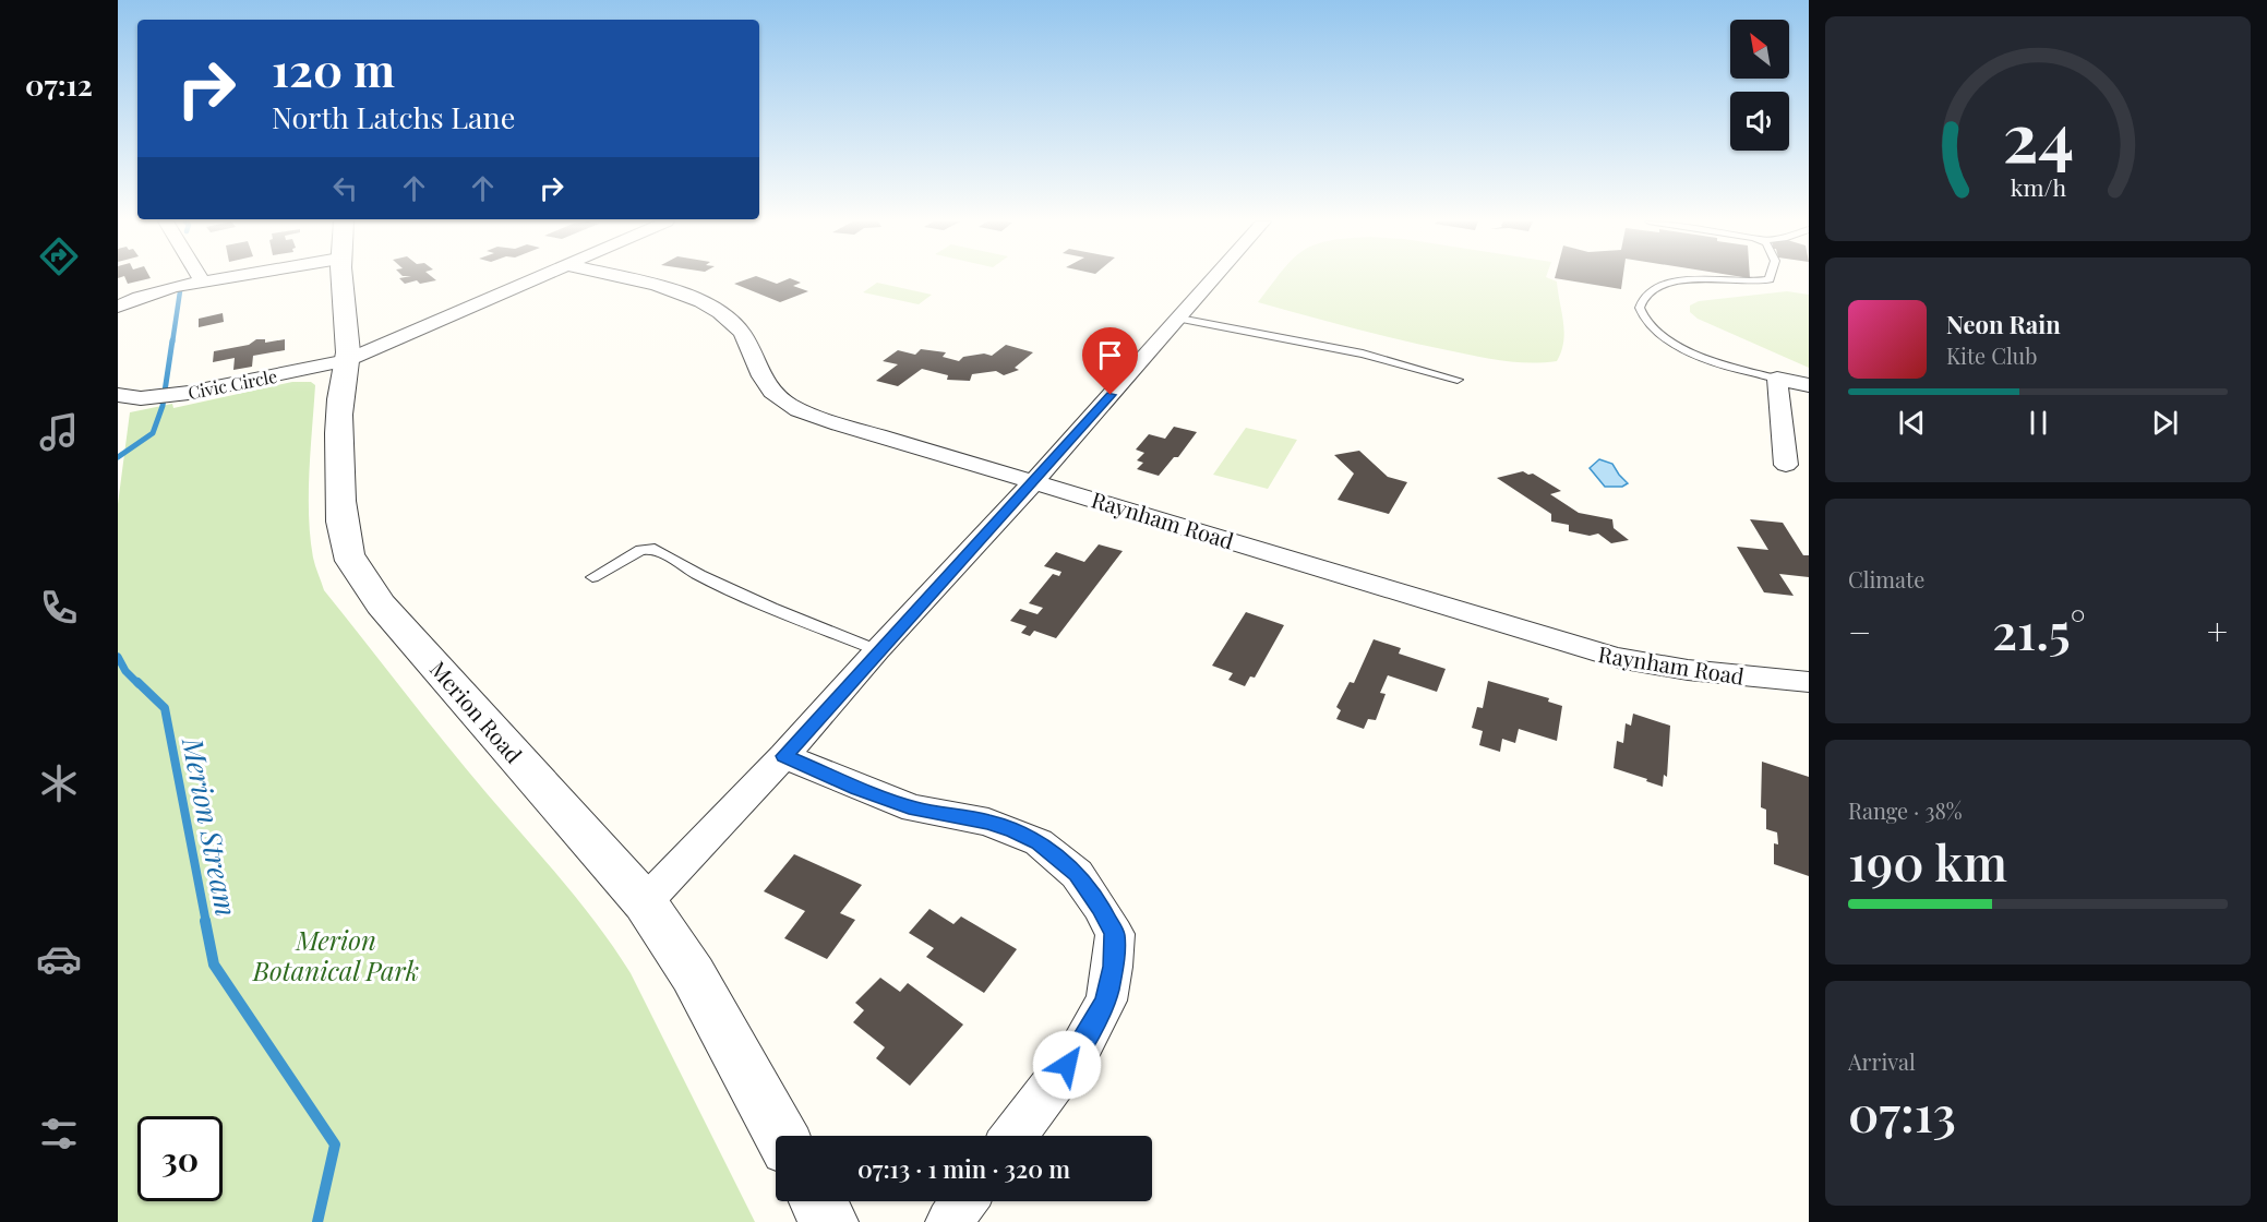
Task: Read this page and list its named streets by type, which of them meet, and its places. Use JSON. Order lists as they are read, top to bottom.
{
  "streets": {
    "street": ["Civic Circle", "Raynham Road", "Merion Road"]
  },
  "crossings": [
    ["Civic Circle", "Merion Road"]
  ],
  "water": ["Merion Stream"],
  "parks": ["Merion Botanical Park"],
  "north": "top left",
  "page": {
    "tabs": "07:12",
    "turn": ["120 m", "North Latchs Lane"],
    "song": ["Neon Rain", "Kite Club"],
    "tile": [
      "Climate",
      ["Range · 38%", "190 km"],
      ["Arrival", "07:13"]
    ],
    "heat": ["−", "21.5°", "+"],
    "limit": "30",
    "trip": "07:13 · 1 min · 320 m",
    "gauge": ["24", "km/h"]
  }
}
